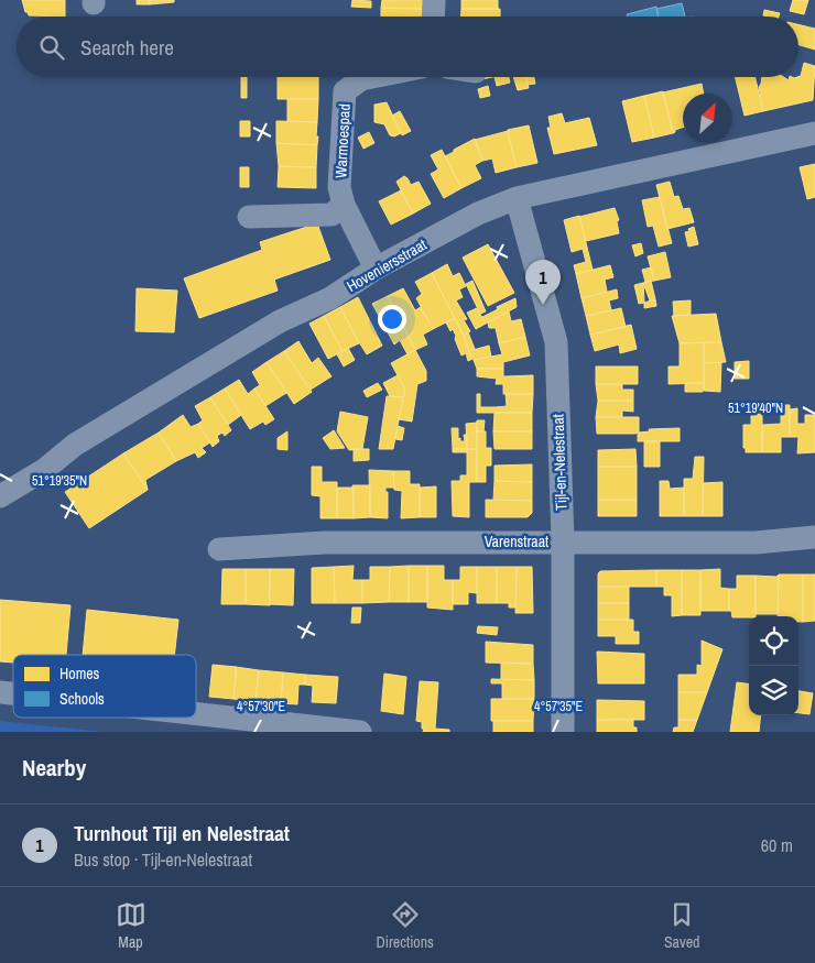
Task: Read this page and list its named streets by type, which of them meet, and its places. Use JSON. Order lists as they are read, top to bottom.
{
  "streets": {
    "street": [
      "Warmoespad",
      "Hoveniersstraat",
      "Tijl-en-Nelestraat",
      "Varenstraat"
    ]
  },
  "crossings": [
    ["Warmoespad", "Hoveniersstraat"],
    ["Hoveniersstraat", "Tijl-en-Nelestraat"],
    ["Tijl-en-Nelestraat", "Varenstraat"]
  ],
  "legend": ["Homes", "Schools"],
  "north": "top right",
  "page": {
    "search": "Search here",
    "pins": "1",
    "heading": "Nearby",
    "list": [
      {
        "mark": "1",
        "name": "Turnhout Tijl en Nelestraat",
        "note": "Bus stop · Tijl-en-Nelestraat",
        "value": "60 m"
      }
    ],
    "nav": ["Map", "Directions", "Saved"]
  },
  "coordinates": [
    "51°19'40\"N",
    "51°19'35\"N",
    "4°57'30\"E",
    "4°57'35\"E"
  ]
}
